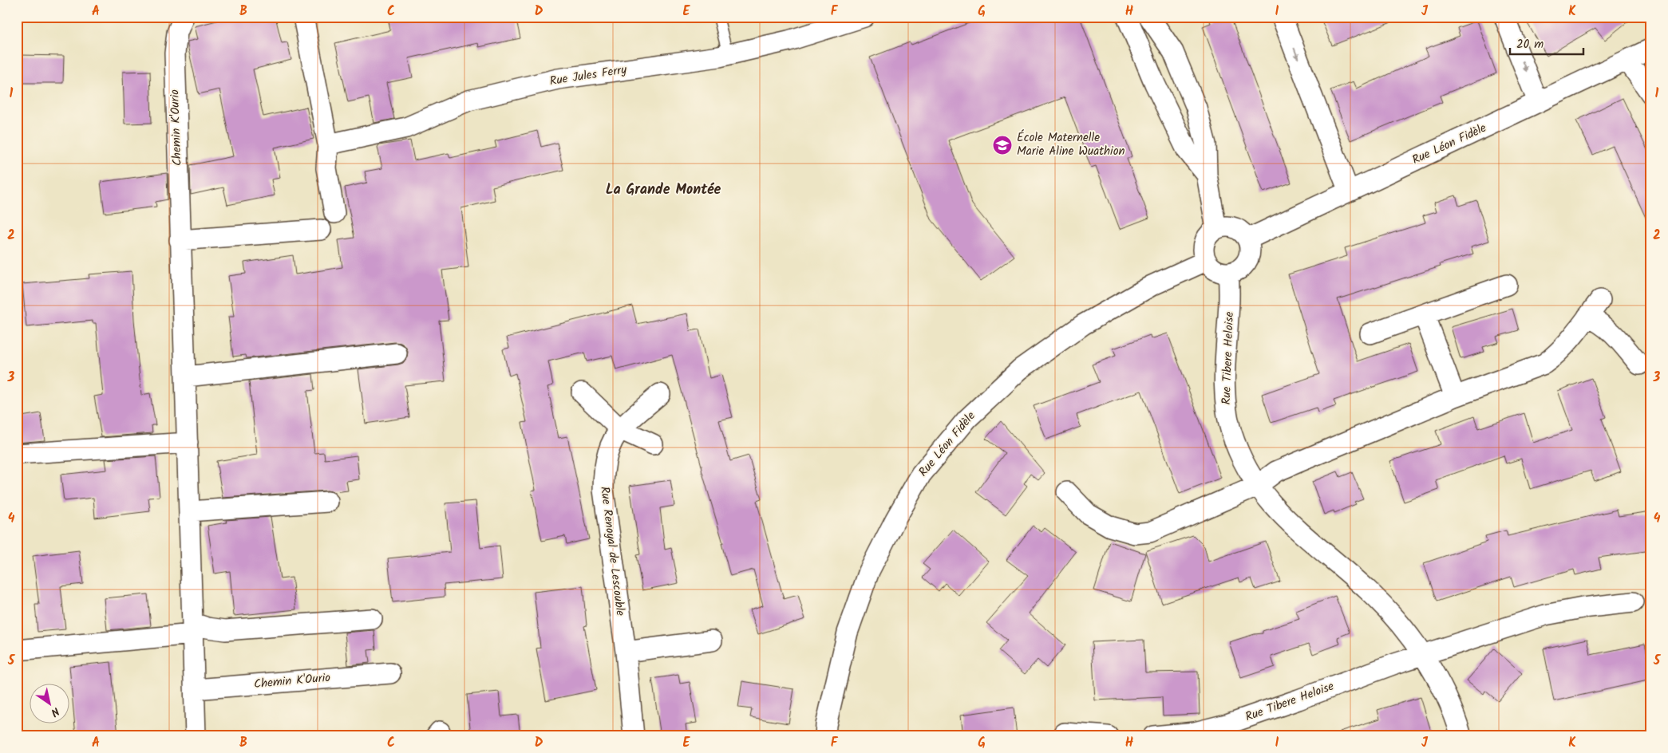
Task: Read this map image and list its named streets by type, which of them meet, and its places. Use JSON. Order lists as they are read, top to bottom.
{
  "streets": {
    "street": [
      "Rue Jules Ferry",
      "Chemin K'Ourio",
      "Rue Léon Fidèle",
      "Rue Tibere Heloise",
      "Rue Renoyal de Lescouble"
    ]
  },
  "crossings": [
    ["Rue Léon Fidèle", "Rue Tibere Heloise"]
  ],
  "districts": ["La Grande Montée"],
  "places": {
    "school or university": ["École Maternelle Marie Aline Wuathion"]
  },
  "scale_bar": "20 m",
  "north": "bottom right",
  "grid": {
    "columns": [
      "A",
      "B",
      "C",
      "D",
      "E",
      "F",
      "G",
      "H",
      "I",
      "J",
      "K"
    ],
    "rows": [
      "1",
      "2",
      "3",
      "4",
      "5"
    ]
  }
}
